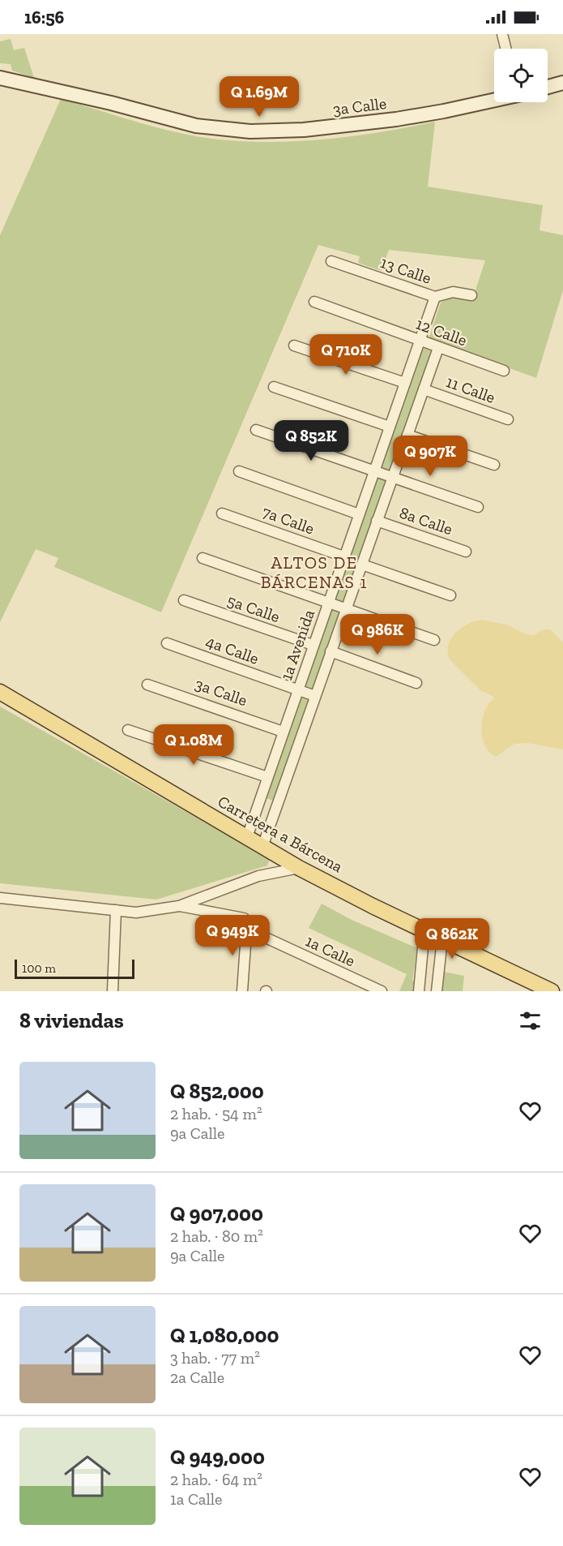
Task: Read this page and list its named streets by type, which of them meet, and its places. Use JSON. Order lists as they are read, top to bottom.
{
  "streets": {
    "main road": ["3a Calle", "Carretera a Bárcena"],
    "street": [
      "13 Calle",
      "12 Calle",
      "11 Calle",
      "7a Calle",
      "8a Calle",
      "5a Calle",
      "1a Avenida",
      "4a Calle",
      "1a Calle"
    ]
  },
  "crossings": [
    ["3a Calle", "1a Avenida"],
    ["13 Calle", "1a Avenida"],
    ["12 Calle", "1a Avenida"],
    ["11 Calle", "1a Avenida"],
    ["7a Calle", "1a Avenida"],
    ["8a Calle", "1a Avenida"],
    ["5a Calle", "1a Avenida"],
    ["1a Avenida", "4a Calle"],
    ["1a Avenida", "Carretera a Bárcena"]
  ],
  "districts": ["ALTOS DE BÁRCENAS 1"],
  "scale_bar": "100 m",
  "page": {
    "status": "16:56",
    "price": [
      "Q 1.69M",
      "Q 710K",
      "Q 852K",
      "Q 907K",
      "Q 986K",
      "Q 1.08M",
      "Q 949K",
      "Q 862K"
    ],
    "scale": "100 m",
    "heading": "8 viviendas",
    "list": [
      {
        "name": "Q 852,000",
        "note": "2 hab. · 54 m² · 9a Calle"
      },
      {
        "name": "Q 907,000",
        "note": "2 hab. · 80 m² · 9a Calle"
      },
      {
        "name": "Q 1,080,000",
        "note": "3 hab. · 77 m² · 2a Calle"
      },
      {
        "name": "Q 949,000",
        "note": "2 hab. · 64 m² · 1a Calle"
      }
    ]
  }
}
